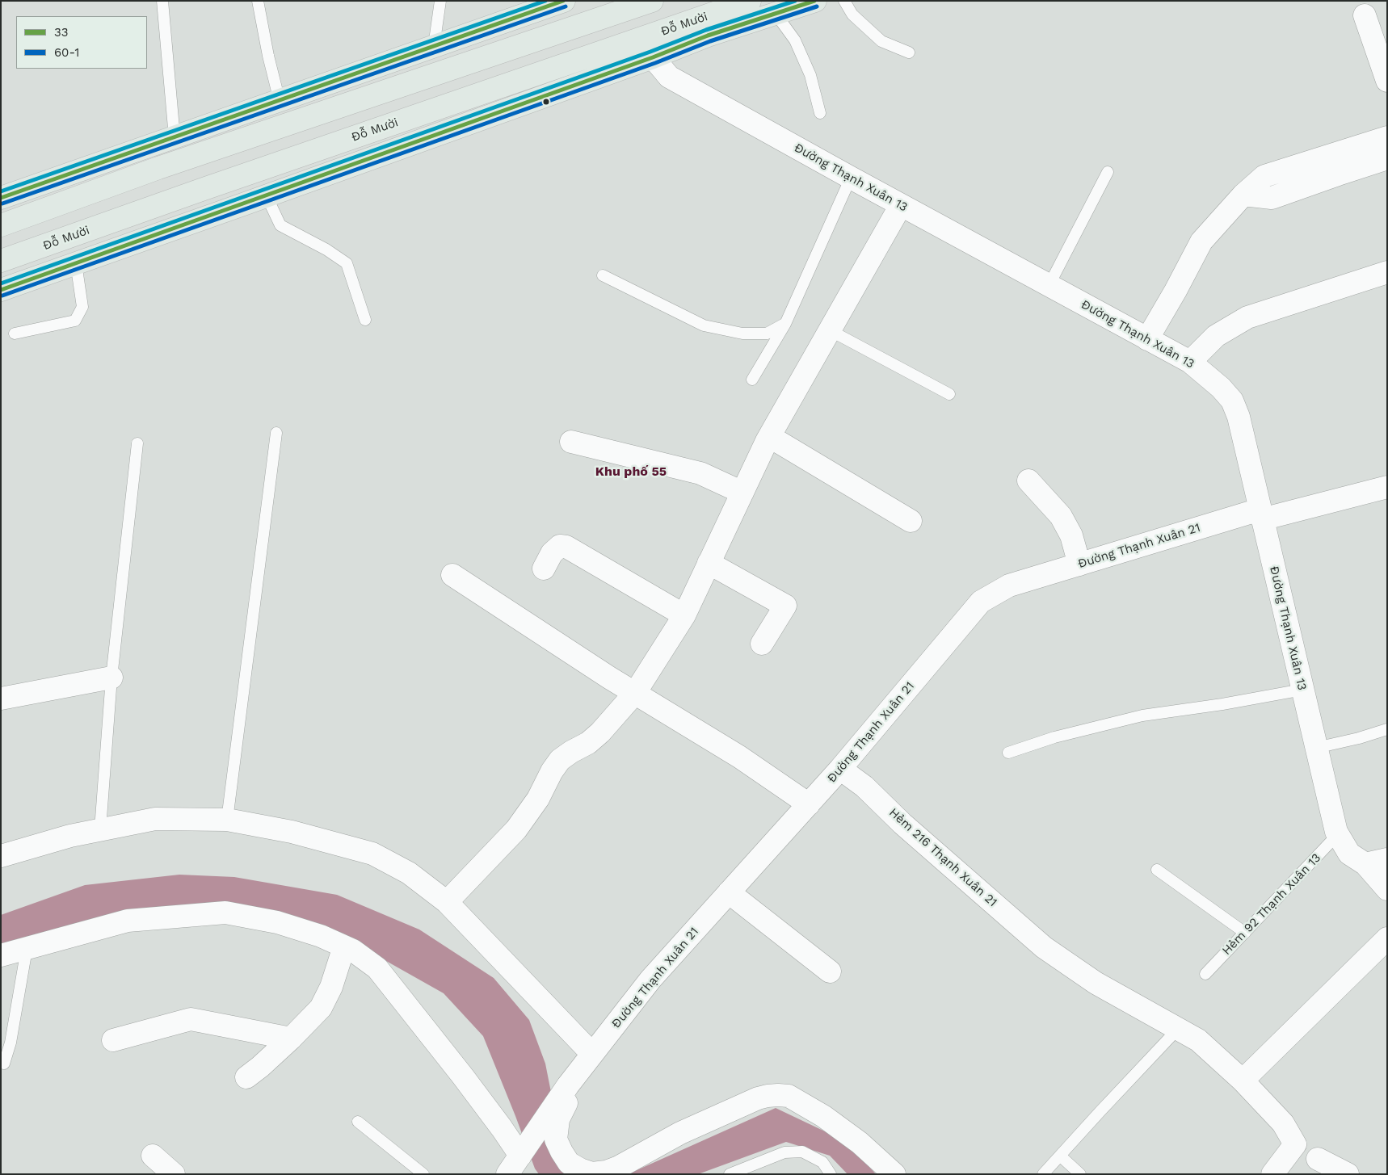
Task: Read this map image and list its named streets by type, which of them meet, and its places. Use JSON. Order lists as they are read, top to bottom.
{
  "streets": {
    "highway": ["Đỗ Mười"],
    "street": ["Đường Thạnh Xuân 13", "Đường Thạnh Xuân 21", "Hẻm 216 Thạnh Xuân 21"],
    "lane": ["Hẻm 92 Thạnh Xuân 13"]
  },
  "crossings": [
    ["Đỗ Mười", "Đường Thạnh Xuân 13"],
    ["Đường Thạnh Xuân 13", "Đường Thạnh Xuân 21"],
    ["Đường Thạnh Xuân 13", "Hẻm 92 Thạnh Xuân 13"],
    ["Đường Thạnh Xuân 21", "Hẻm 216 Thạnh Xuân 21"]
  ],
  "districts": ["Khu phố 55"],
  "lines": ["transit line 33", "transit line 60-1"],
  "legend": ["33", "60-1"]
}
